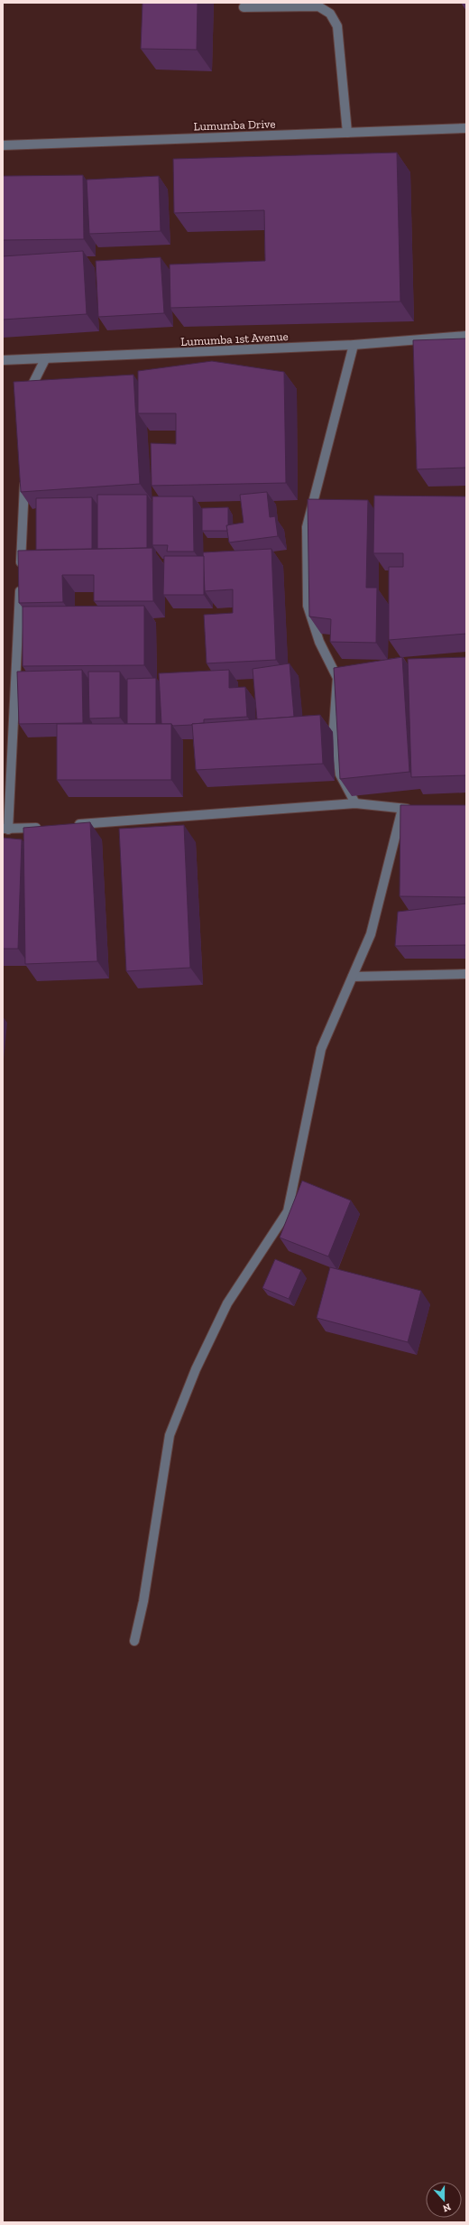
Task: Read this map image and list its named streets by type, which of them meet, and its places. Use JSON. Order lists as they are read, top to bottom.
{
  "streets": {
    "street": ["Lumumba Drive", "Lumumba 1st Avenue"]
  },
  "north": "bottom"
}
